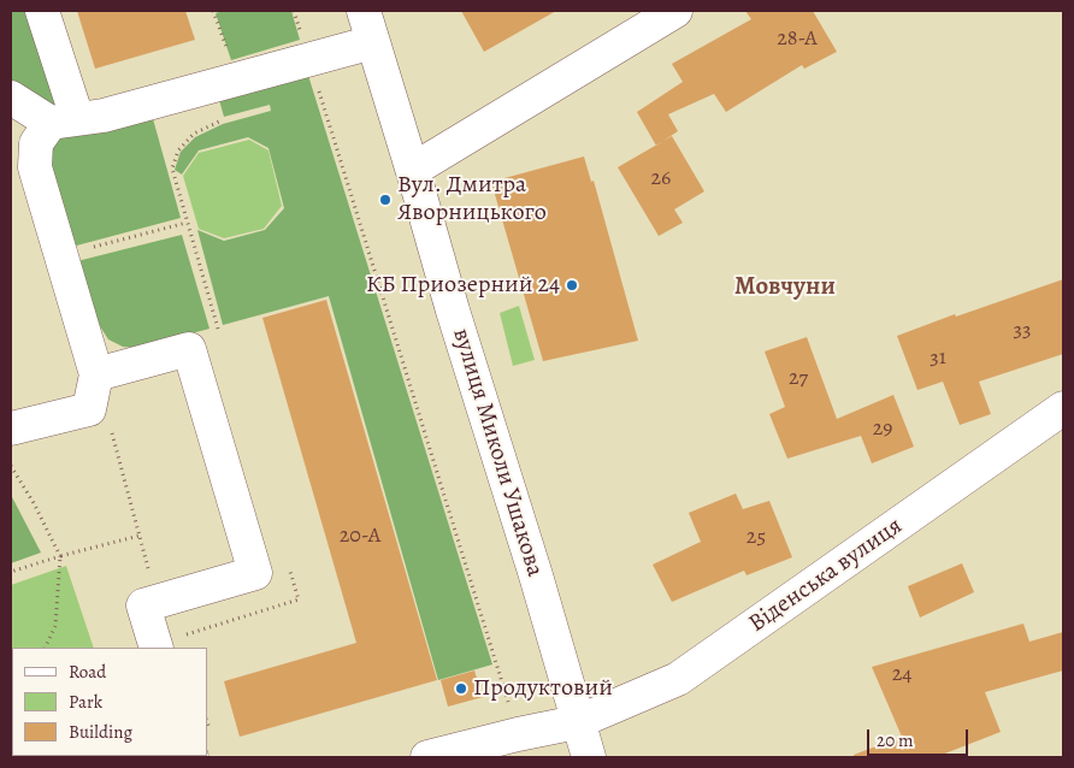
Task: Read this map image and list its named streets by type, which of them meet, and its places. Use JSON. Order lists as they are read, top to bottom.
{
  "streets": {
    "street": ["вулиця Миколи Ушакова", "Віденська вулиця"]
  },
  "crossings": [
    ["вулиця Миколи Ушакова", "Віденська вулиця"]
  ],
  "districts": ["Мовчуни"],
  "places": ["Вул. Дмитра Яворницького", "КБ Приозерний 24", "Продуктовий"],
  "house_numbers": [
    "28-А",
    "26",
    "33",
    "31",
    "27",
    "29",
    "20-А",
    "25",
    "24"
  ],
  "legend": ["Road", "Park", "Building"],
  "scale_bar": "20 m"
}
